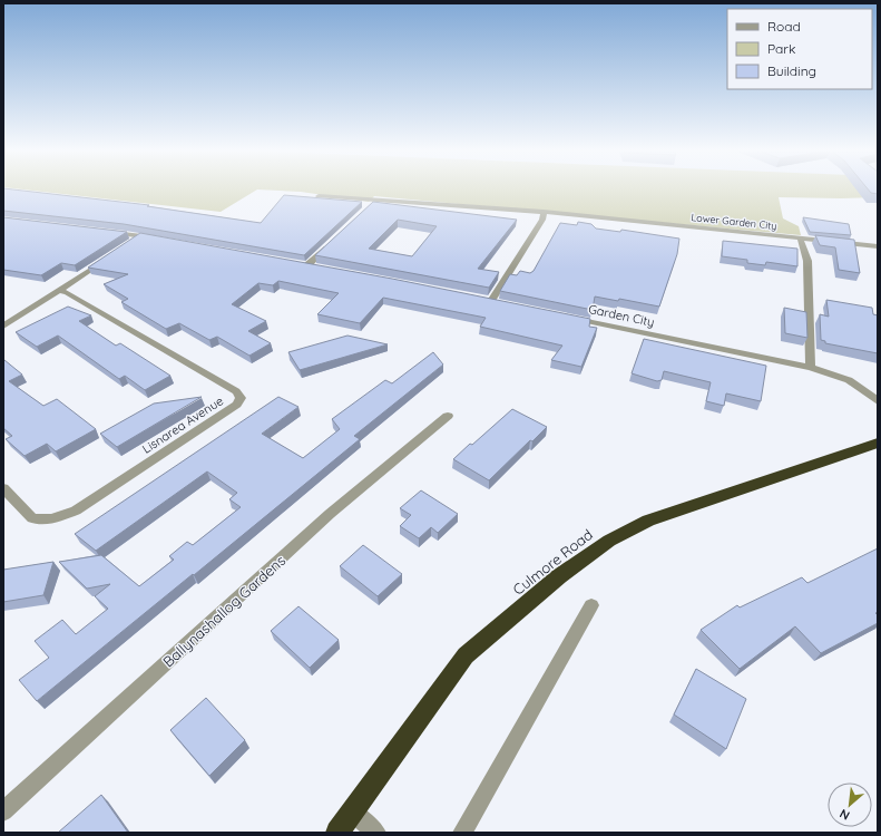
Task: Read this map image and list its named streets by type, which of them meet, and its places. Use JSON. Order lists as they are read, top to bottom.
{
  "streets": {
    "highway": ["Culmore Road"],
    "street": [
      "Lower Garden City",
      "Garden City",
      "Lisnarea Avenue",
      "Ballynashallog Gardens"
    ]
  },
  "legend": ["Road", "Park", "Building"],
  "north": "bottom left"
}
